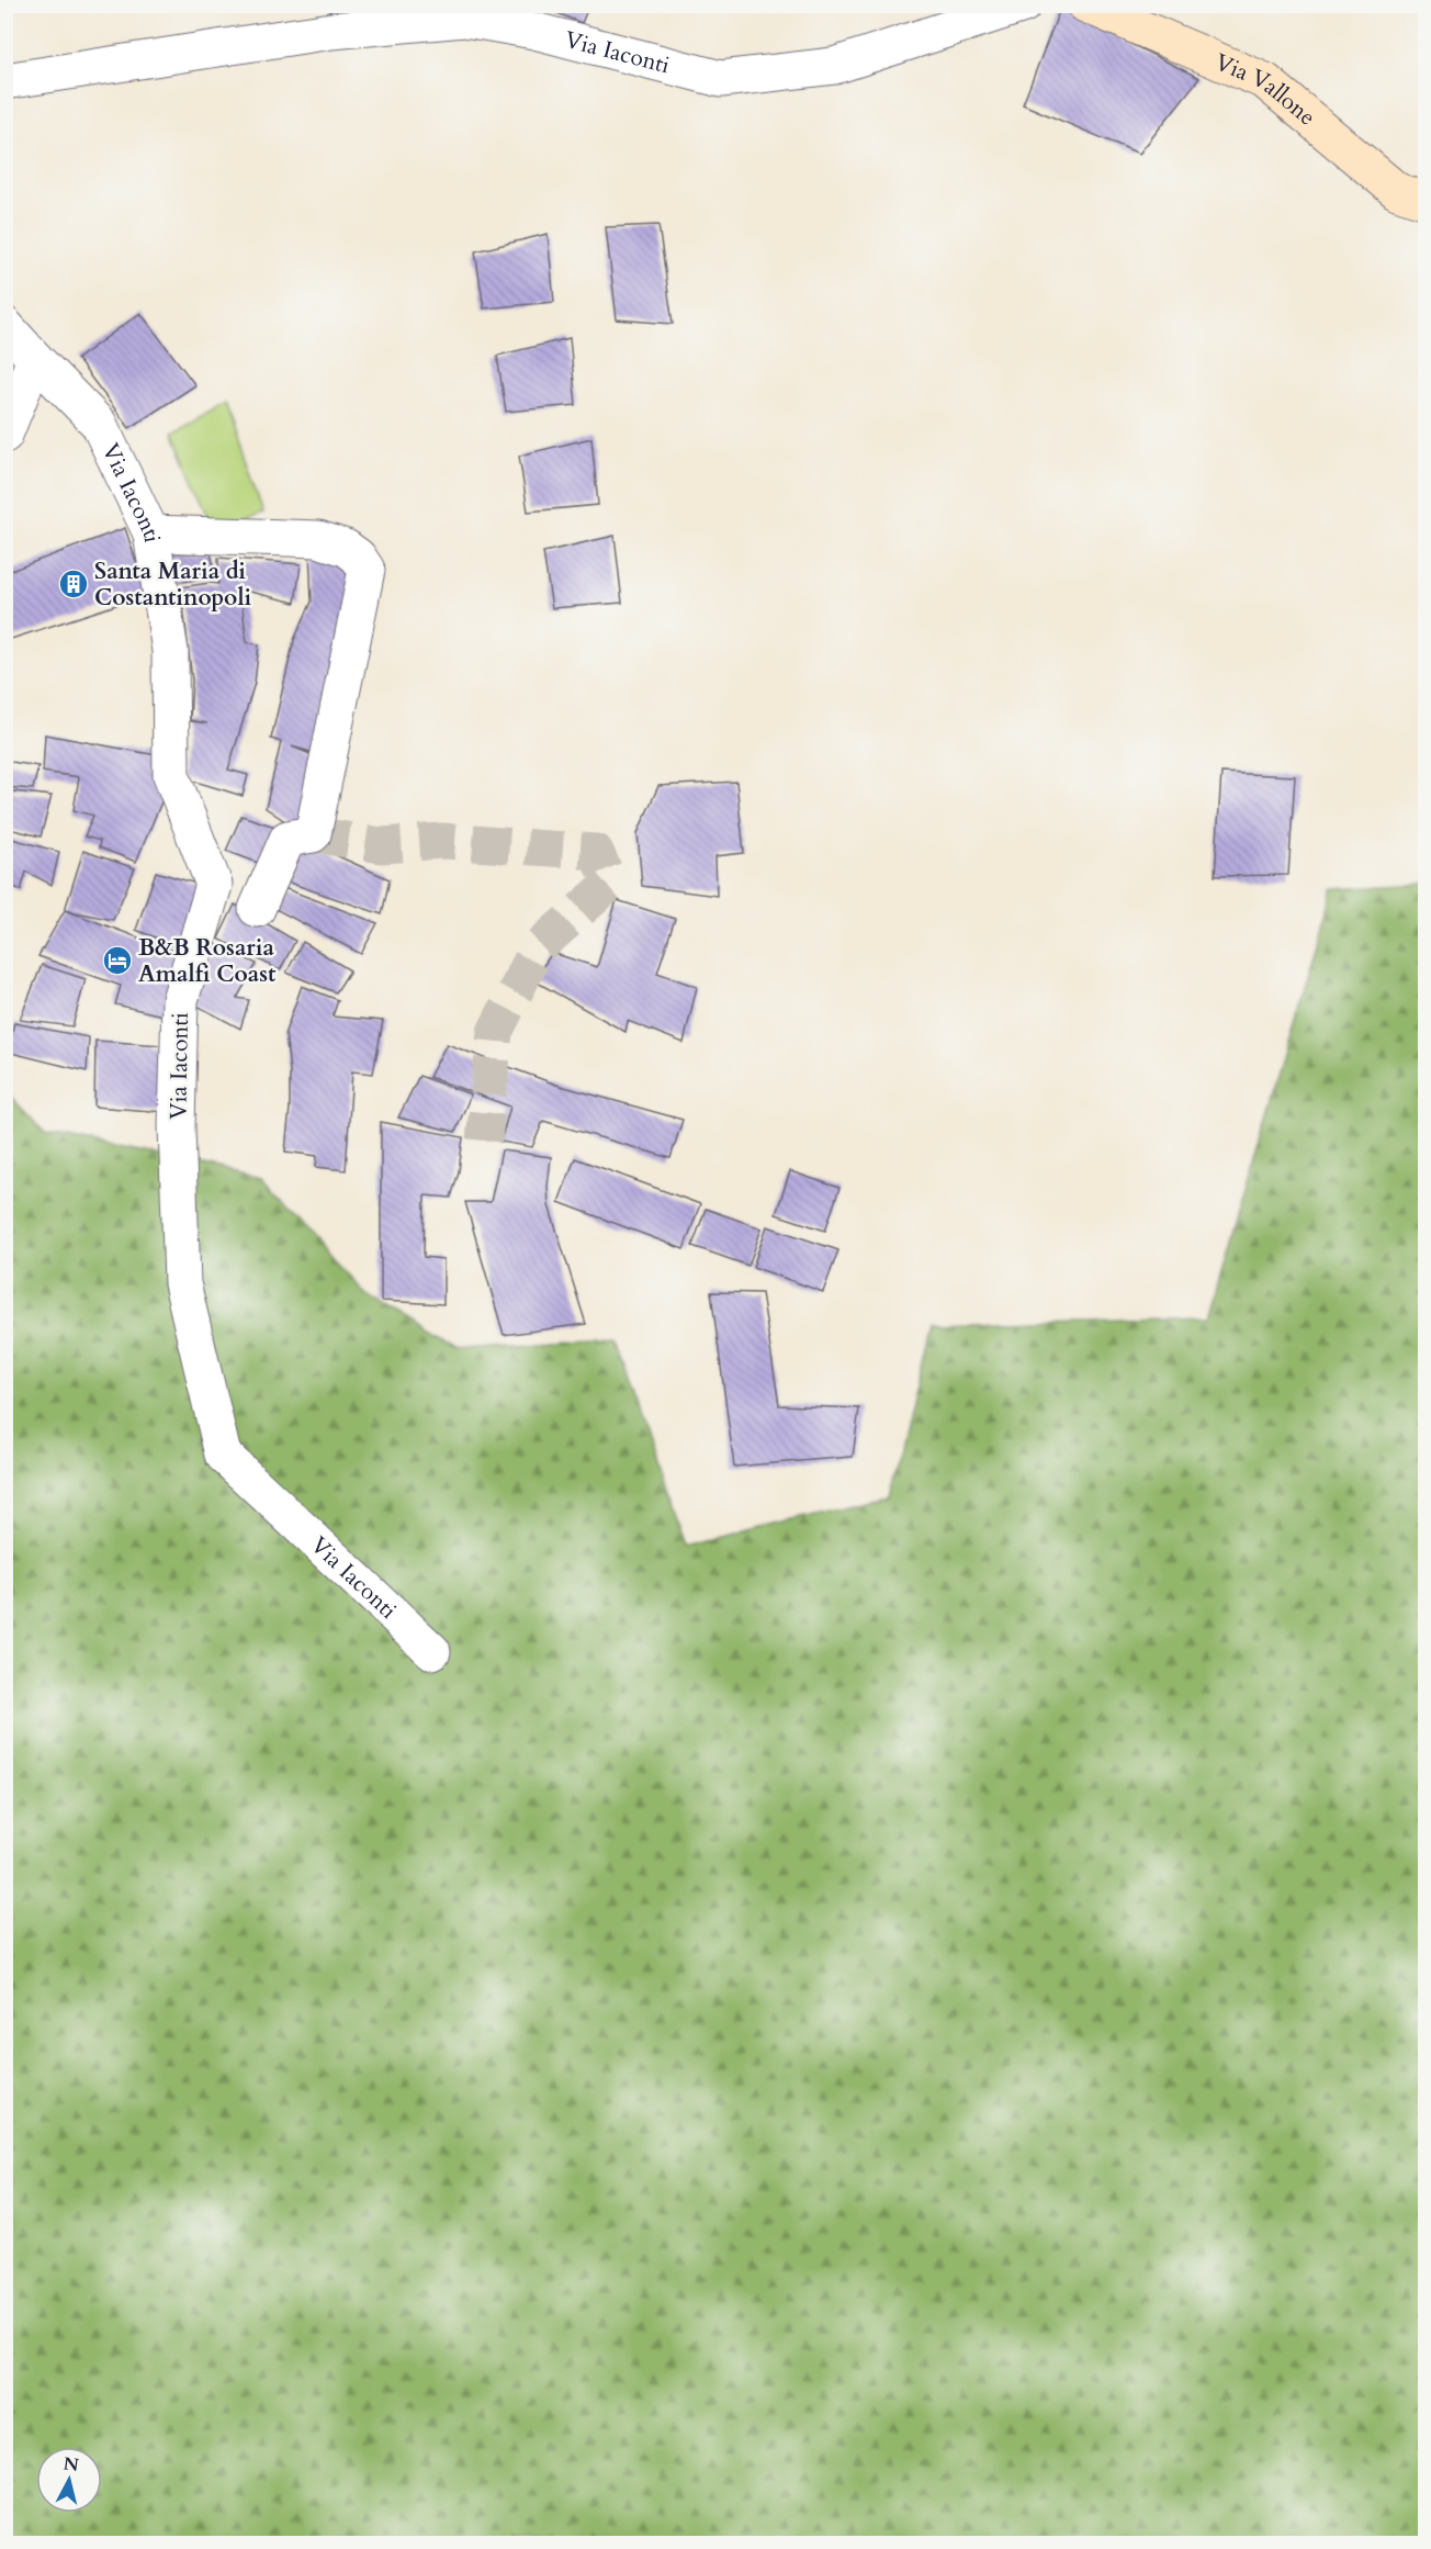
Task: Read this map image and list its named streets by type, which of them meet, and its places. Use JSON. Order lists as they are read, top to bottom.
{
  "streets": {
    "street": ["Via Iaconti", "Via Vallone"]
  },
  "places": {
    "building": ["Santa Maria di Costantinopoli"],
    "hotel": ["B&B Rosaria Amalfi Coast"]
  },
  "north": "top"
}
